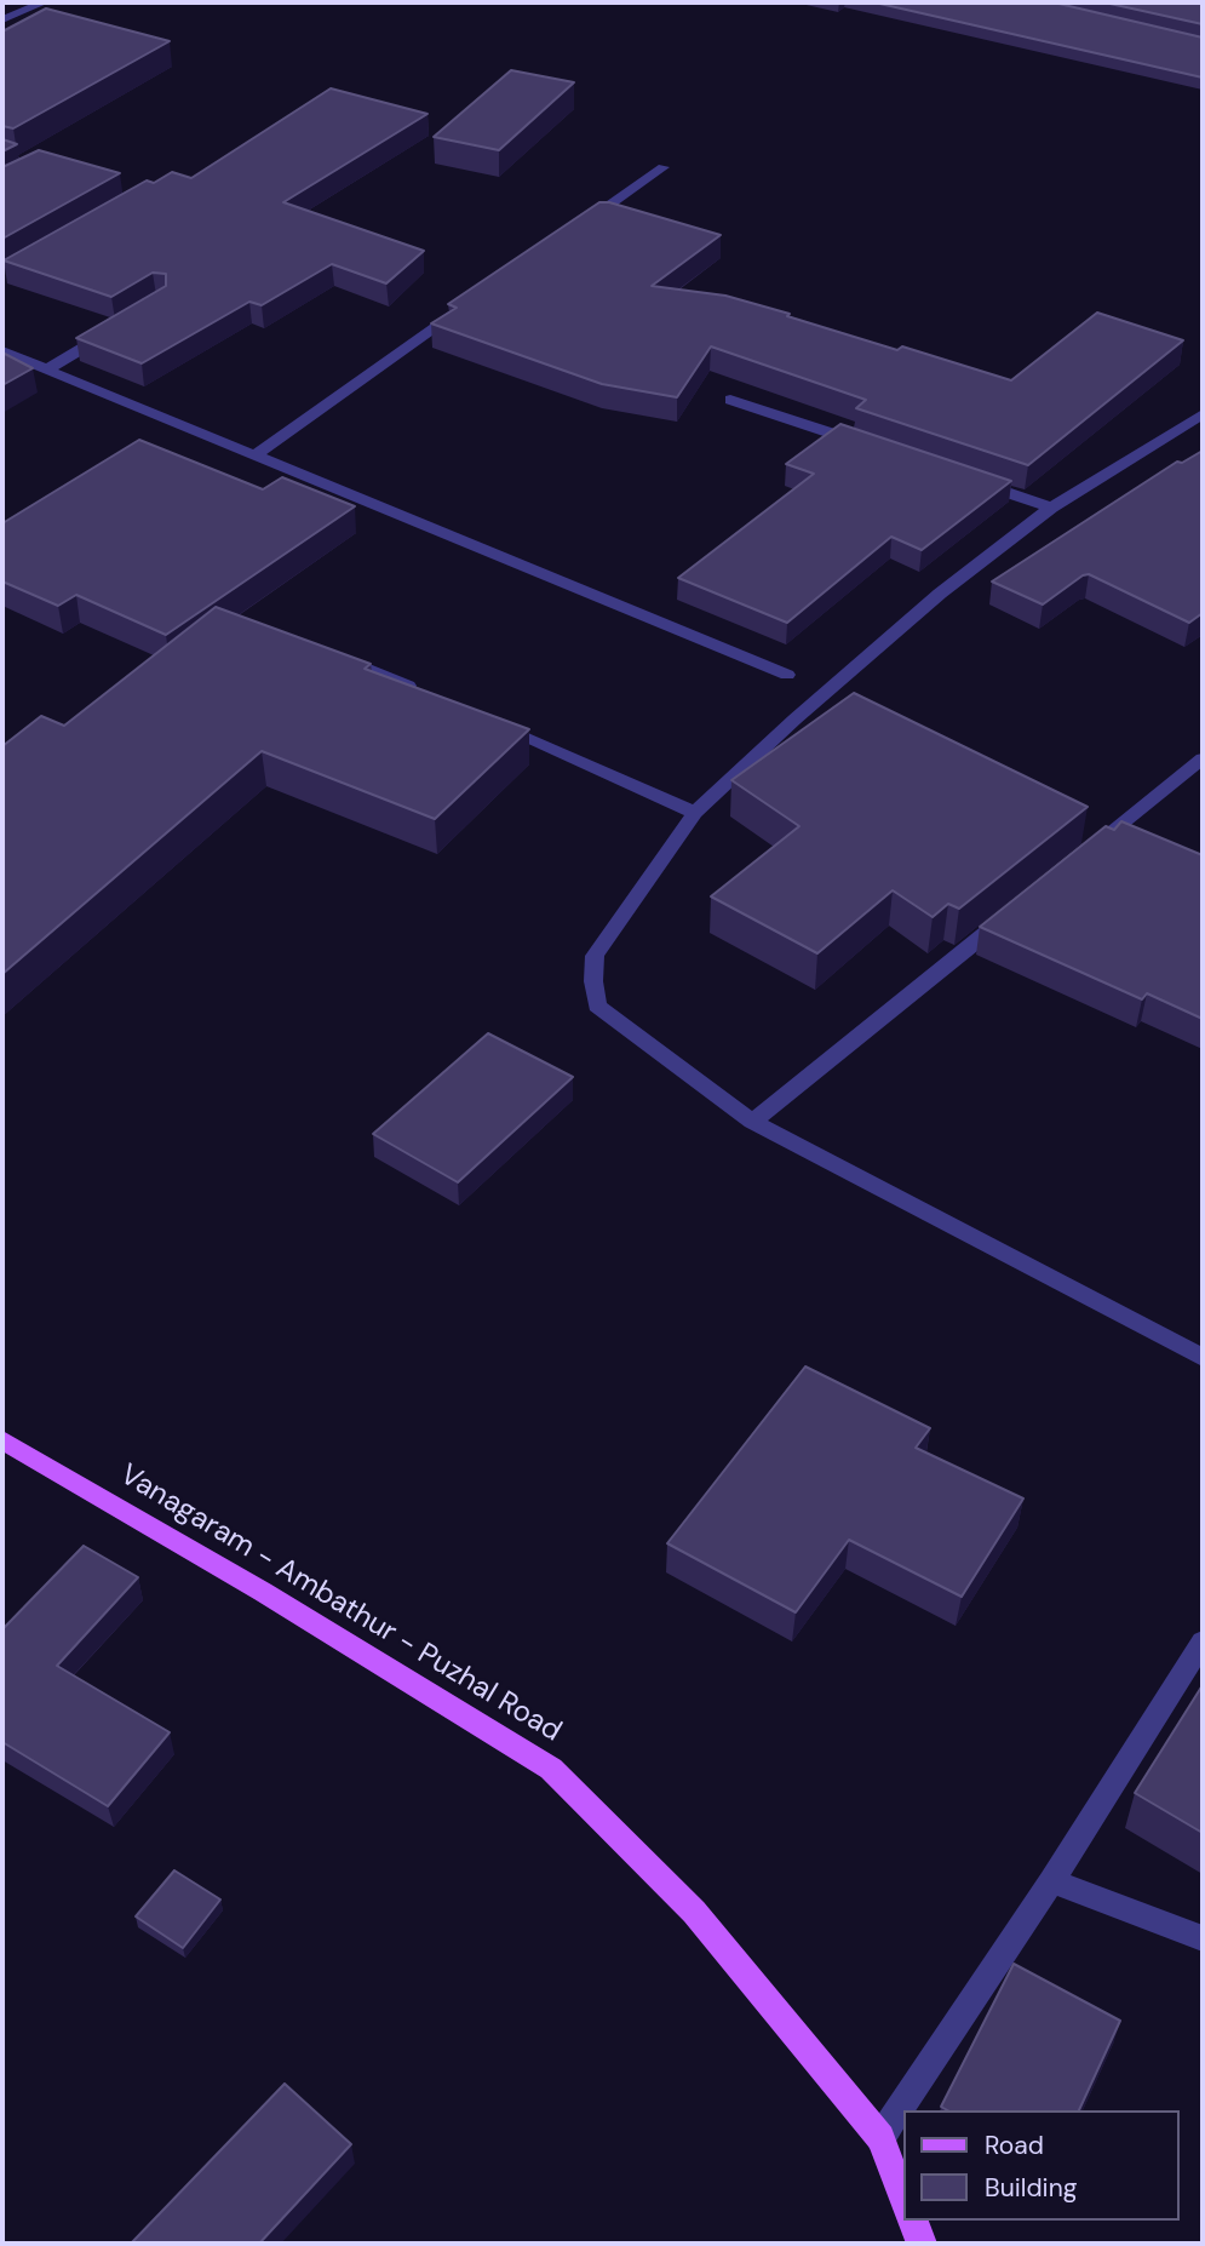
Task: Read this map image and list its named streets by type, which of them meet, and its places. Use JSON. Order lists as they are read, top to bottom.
{
  "streets": {
    "main road": ["Vanagaram - Ambathur - Puzhal Road"]
  },
  "legend": ["Road", "Building"]
}
